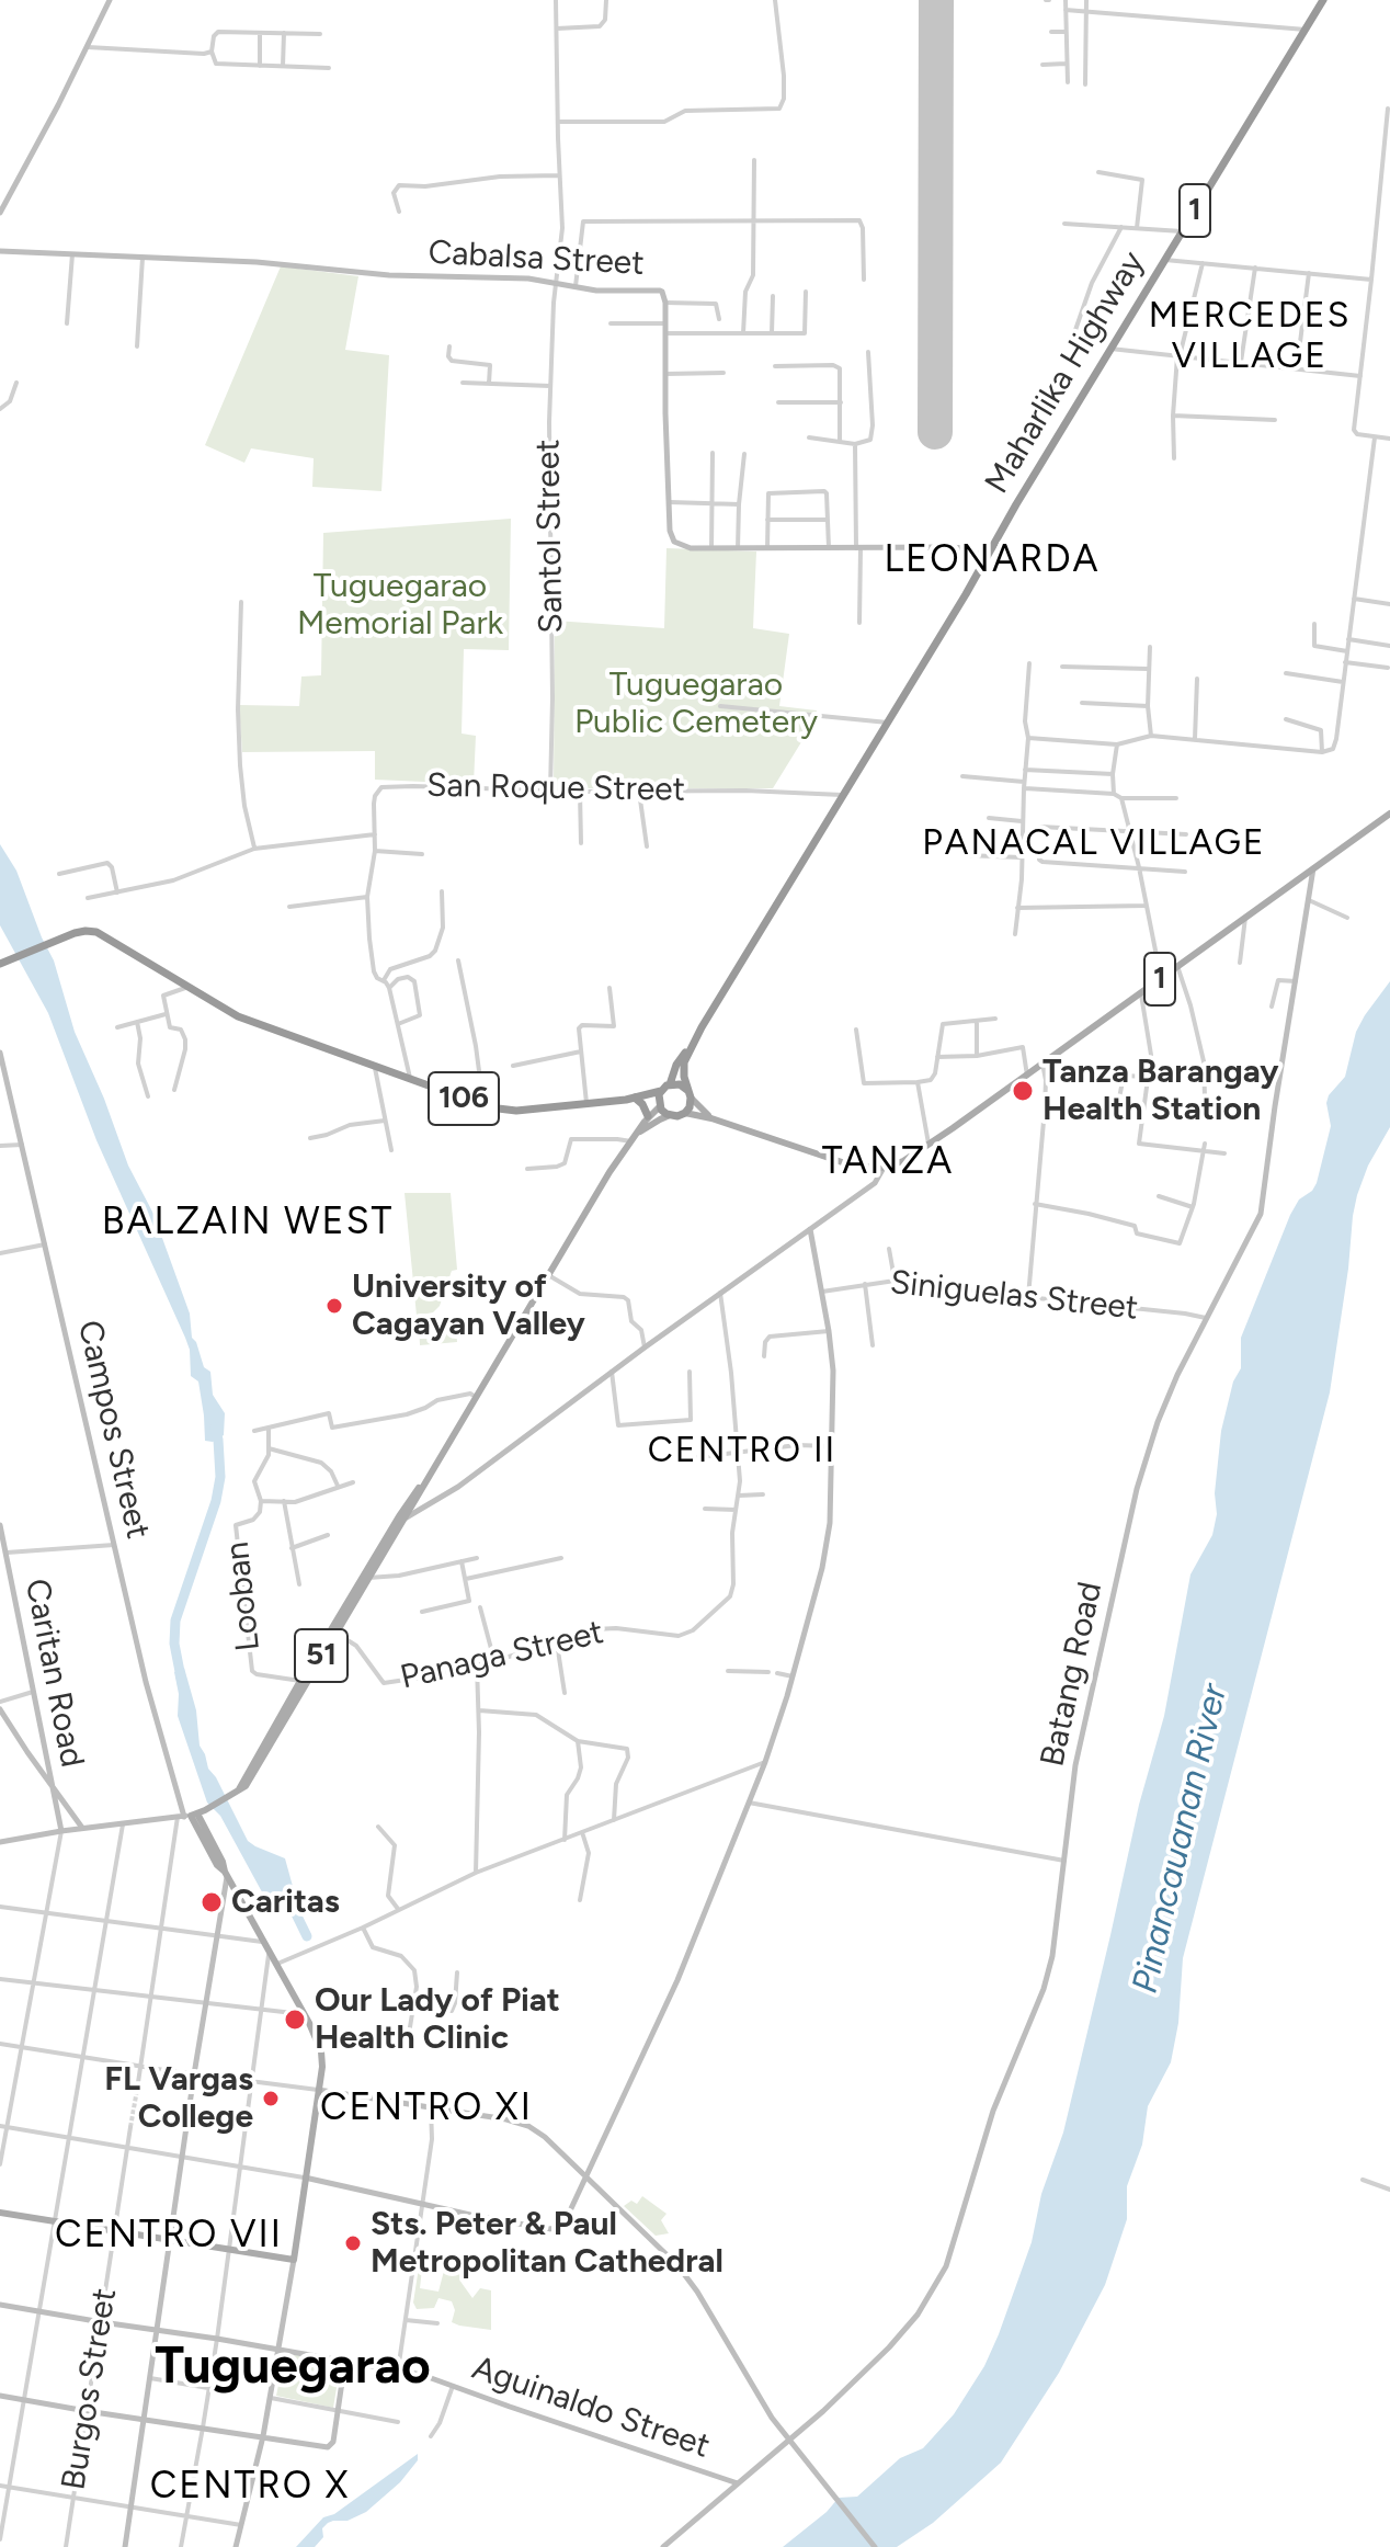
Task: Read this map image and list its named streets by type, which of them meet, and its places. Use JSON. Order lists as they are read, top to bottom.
{
  "streets": {
    "highway": ["1", "Maharlika Highway", "106"],
    "main road": ["51"],
    "street": [
      "Cabalsa Street",
      "Santol Street",
      "San Roque Street",
      "Siniguelas Street",
      "Campos Street",
      "Looban",
      "Panaga Street",
      "Caritan Road",
      "Batang Road",
      "Burgos Street",
      "Aguinaldo Street"
    ]
  },
  "crossings": [
    ["1", "Maharlika Highway"],
    ["1", "106"],
    ["1", "51"],
    ["1", "Batang Road"],
    ["Cabalsa Street", "Maharlika Highway"],
    ["Cabalsa Street", "Santol Street"],
    ["Maharlika Highway", "San Roque Street"],
    ["Maharlika Highway", "106"],
    ["Maharlika Highway", "51"],
    ["Santol Street", "San Roque Street"],
    ["106", "51"],
    ["Siniguelas Street", "Batang Road"],
    ["Campos Street", "51"],
    ["Looban", "51"],
    ["51", "Panaga Street"],
    ["Batang Road", "Aguinaldo Street"],
    ["Burgos Street", "Aguinaldo Street"]
  ],
  "districts": [
    "MERCEDES VILLAGE",
    "LEONARDA",
    "PANACAL VILLAGE",
    "TANZA",
    "BALZAIN WEST",
    "CENTRO II",
    "CENTRO XI",
    "CENTRO VII",
    "Tuguegarao",
    "CENTRO X"
  ],
  "water": ["Pinancauanan River"],
  "parks": ["Tuguegarao Memorial Park", "Tuguegarao Public Cemetery"],
  "places": [
    "Tanza Barangay Health Station",
    "University of Cagayan Valley",
    "Caritas",
    "Our Lady of Piat Health Clinic",
    "FL Vargas College",
    "Sts. Peter & Paul Metropolitan Cathedral"
  ]
}
